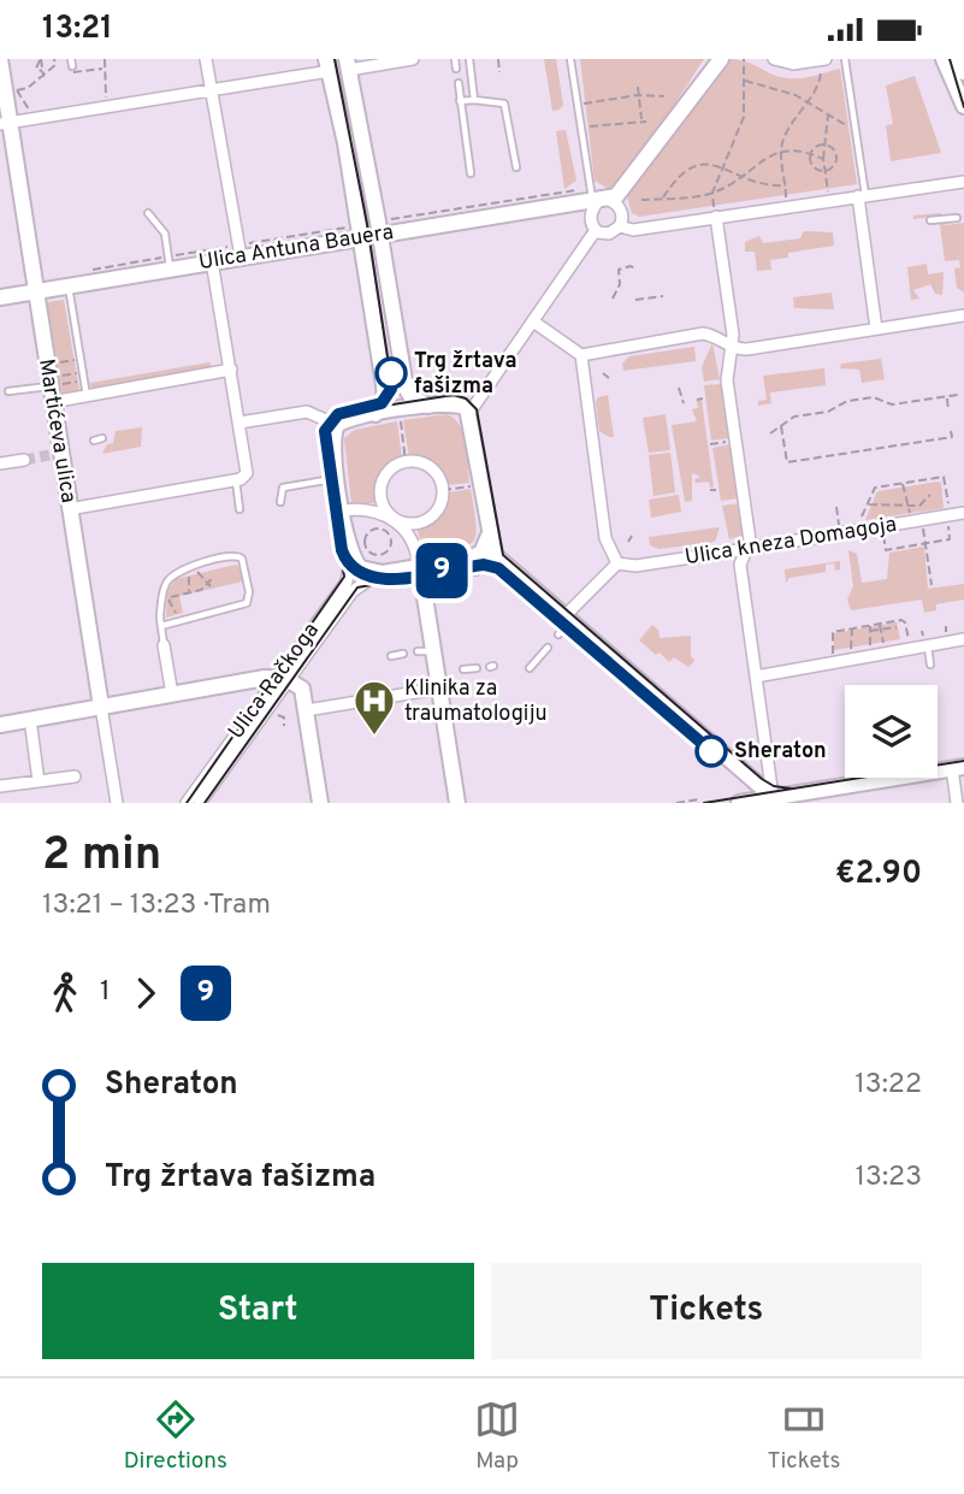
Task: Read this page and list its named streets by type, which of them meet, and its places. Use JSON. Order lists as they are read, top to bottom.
{
  "streets": {
    "main road": ["Ulica Antuna Bauera", "Martićeva ulica"],
    "street": ["Ulica kneza Domagoja", "Ulica Račkoga"]
  },
  "crossings": [
    ["Ulica Antuna Bauera", "Martićeva ulica"]
  ],
  "places": {
    "other": ["Trg žrtava fašizma", "Sheraton"],
    "hospital": ["Klinika za traumatologiju"]
  },
  "lines": ["tram line 9"],
  "page": {
    "status": "13:21",
    "on_map": "9",
    "heading": ["2 min", "13:21 – 13:23 · Tram", "€2.90"],
    "legs": ["1", "9"],
    "list": [
      {
        "name": "Sheraton",
        "value": "13:22"
      },
      {
        "name": "Trg žrtava fašizma",
        "value": "13:23"
      }
    ],
    "buttons": ["Start", "Tickets"],
    "tabs": ["Directions", "Map", "Tickets"]
  }
}
